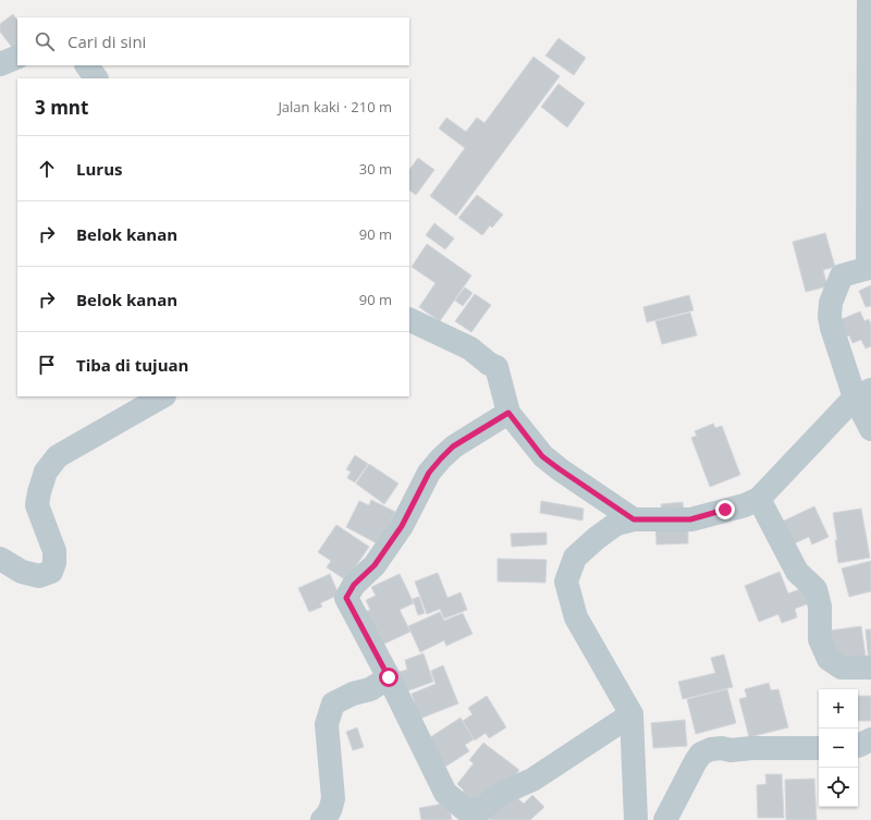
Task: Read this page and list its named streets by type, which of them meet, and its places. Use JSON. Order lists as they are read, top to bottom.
{
  "page": {
    "search": "Cari di sini",
    "heading": ["3 mnt", "Jalan kaki · 210 m"],
    "list": [
      ["Lurus", "30 m"],
      ["Belok kanan", "90 m"],
      ["Belok kanan", "90 m"],
      "Tiba di tujuan"
    ],
    "map_buttons": ["+", "−"]
  }
}
